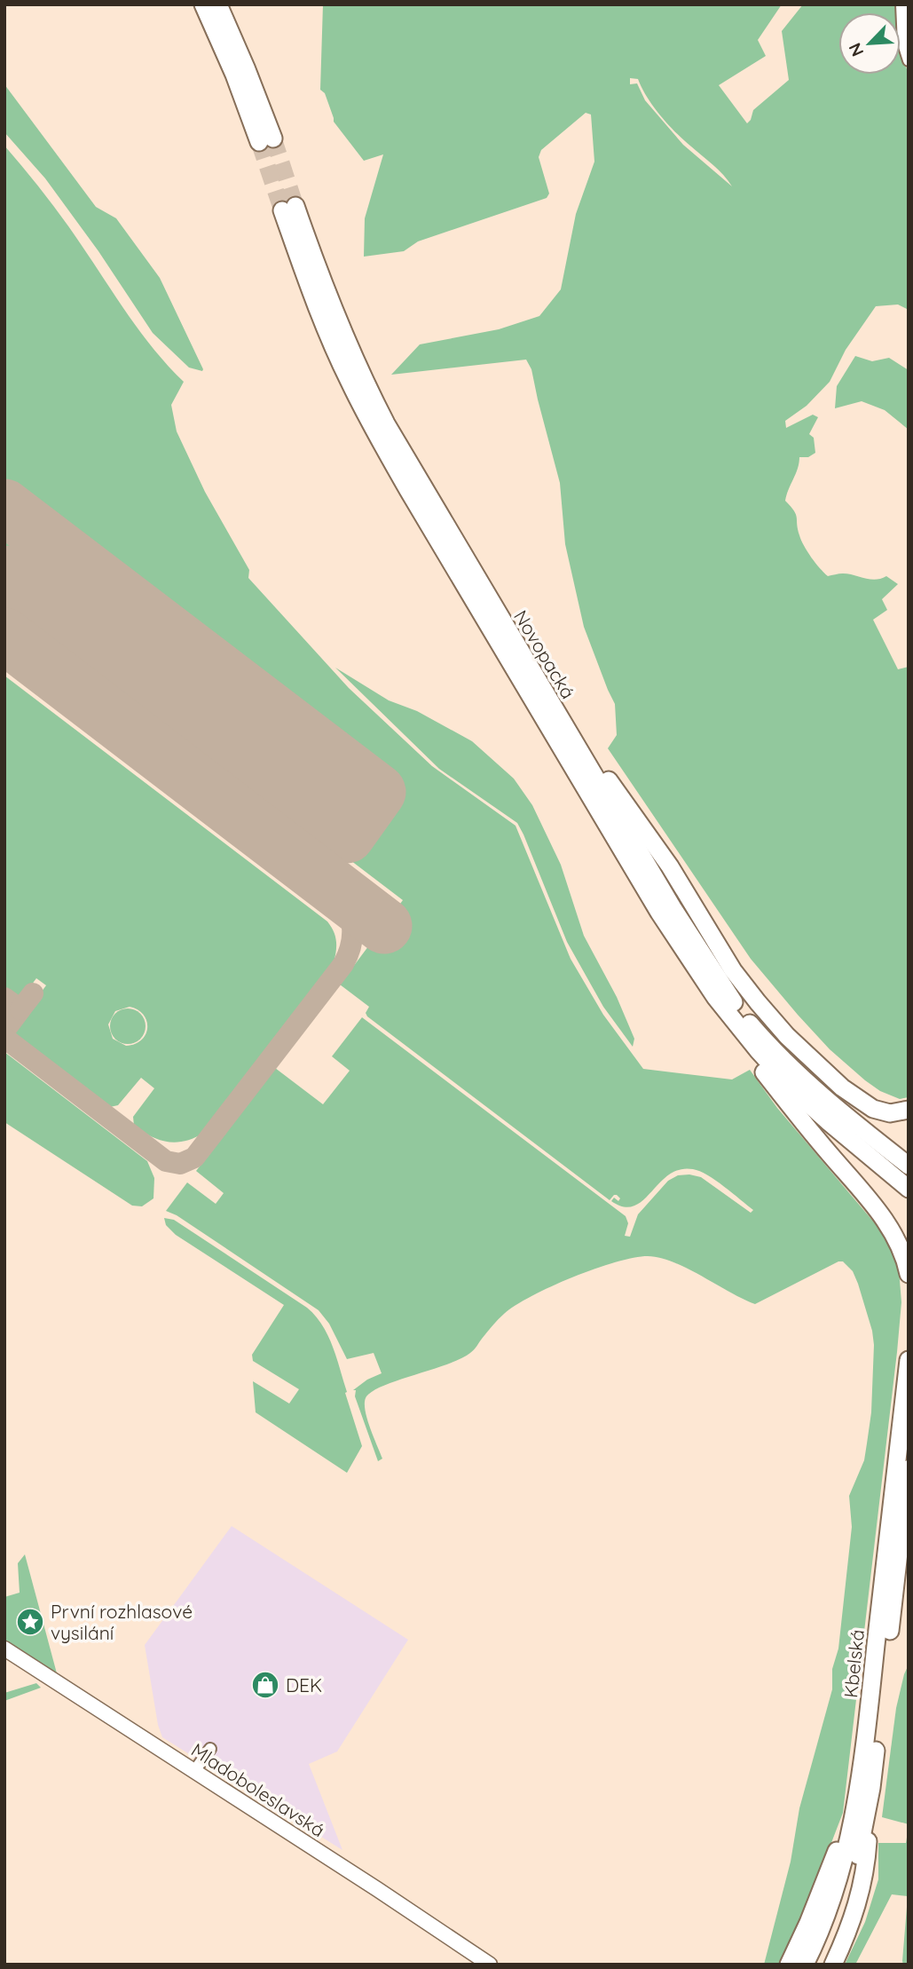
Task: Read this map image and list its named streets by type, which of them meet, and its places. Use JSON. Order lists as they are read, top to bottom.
{
  "streets": {
    "highway": ["Novopacká", "Kbelská"],
    "main road": ["Mladoboleslavská"]
  },
  "places": {
    "place": ["První rozhlasové vysilání"],
    "shop": ["DEK"]
  },
  "north": "bottom left"
}
